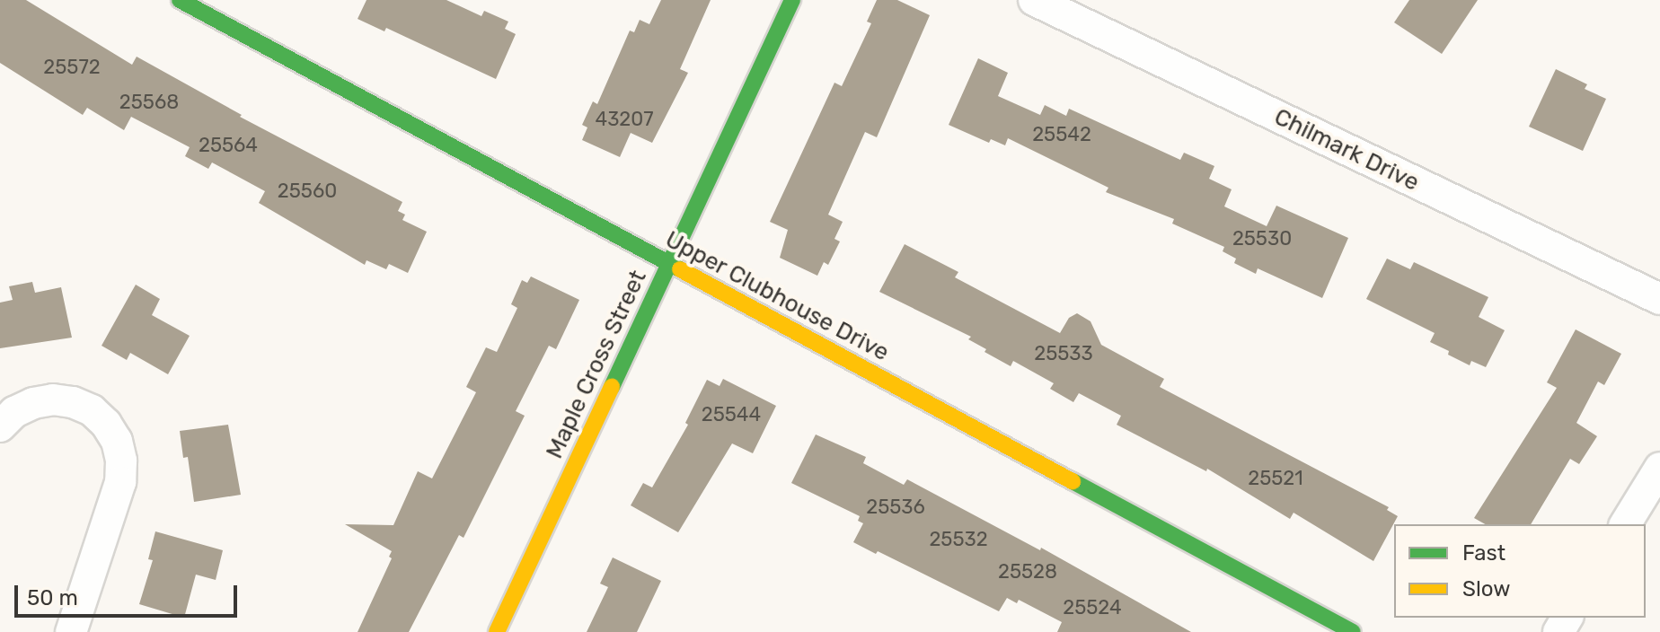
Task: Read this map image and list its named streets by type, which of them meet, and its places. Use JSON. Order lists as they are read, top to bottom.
{
  "streets": {
    "street": ["Chilmark Drive", "Upper Clubhouse Drive", "Maple Cross Street"]
  },
  "crossings": [
    ["Upper Clubhouse Drive", "Maple Cross Street"]
  ],
  "house_numbers": [
    "25572",
    "25568",
    "43207",
    "25542",
    "25564",
    "25560",
    "25530",
    "25533",
    "25544",
    "25521",
    "25536",
    "25532",
    "25528",
    "25524"
  ],
  "legend": ["Fast", "Slow"],
  "scale_bar": "50 m"
}
